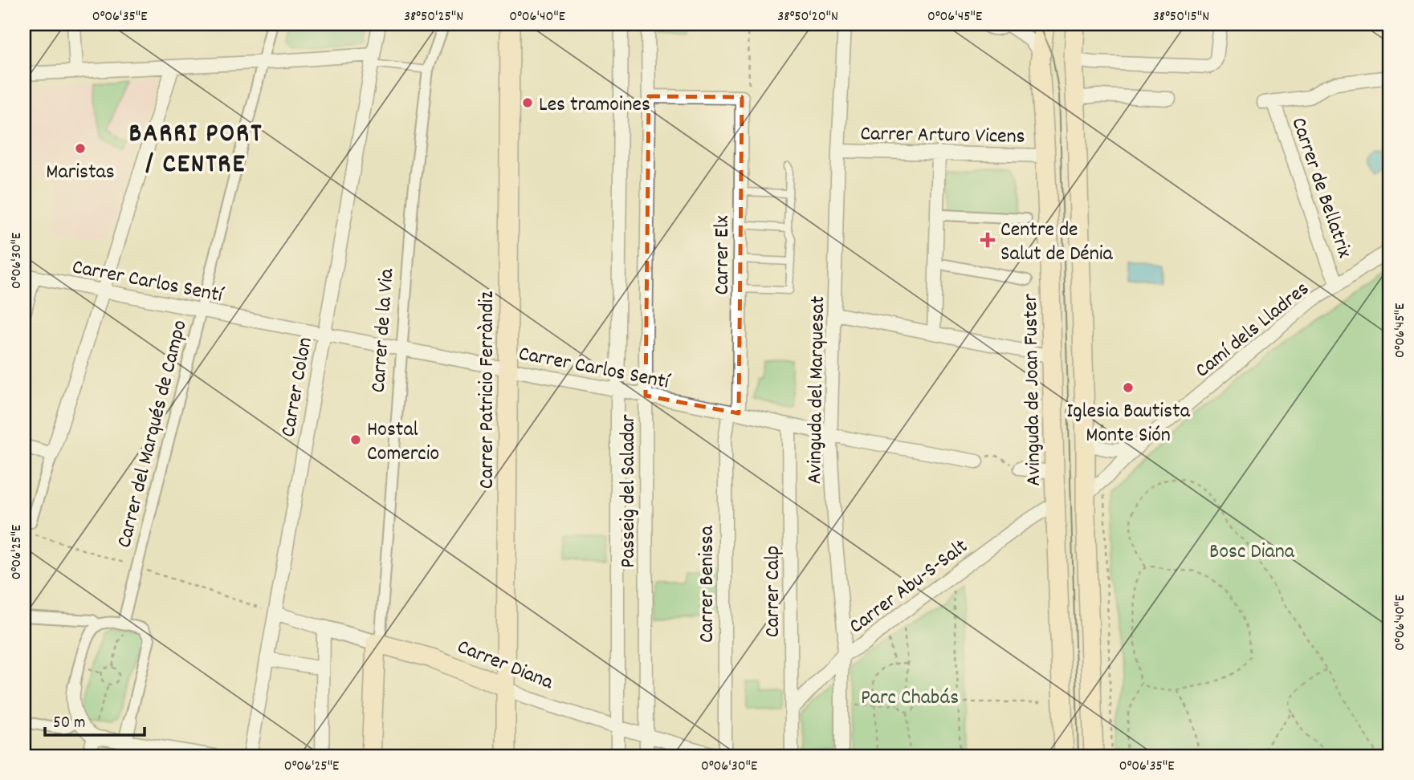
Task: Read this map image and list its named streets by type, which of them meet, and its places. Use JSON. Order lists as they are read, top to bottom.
{
  "streets": {
    "main road": [
      "Carrer de la Via",
      "Carrer Patricio Ferràndiz",
      "Avinguda de Joan Fuster",
      "Carrer Diana"
    ],
    "street": [
      "Carrer Arturo Vicens",
      "Carrer de Bellatrix",
      "Carrer Elx",
      "Carrer Carlos Sentí",
      "Camí dels Lladres",
      "Carrer Colon",
      "Avinguda del Marquesat",
      "Carrer del Marqués de Campo",
      "Passeig del Saladar",
      "Carrer Benissa",
      "Carrer Abu-S-Salt",
      "Carrer Calp"
    ]
  },
  "crossings": [
    ["Carrer Arturo Vicens", "Avinguda del Marquesat"],
    ["Carrer Arturo Vicens", "Avinguda de Joan Fuster"],
    ["Carrer de Bellatrix", "Camí dels Lladres"],
    ["Carrer Elx", "Carrer Carlos Sentí"],
    ["Carrer Elx", "Carrer Benissa"],
    ["Carrer Carlos Sentí", "Carrer de la Via"],
    ["Carrer Carlos Sentí", "Carrer Colon"],
    ["Carrer Carlos Sentí", "Carrer Patricio Ferràndiz"],
    ["Carrer Carlos Sentí", "Avinguda del Marquesat"],
    ["Carrer Carlos Sentí", "Carrer del Marqués de Campo"],
    ["Carrer Carlos Sentí", "Passeig del Saladar"],
    ["Carrer Carlos Sentí", "Carrer Benissa"],
    ["Carrer Carlos Sentí", "Carrer Calp"],
    ["Carrer de la Via", "Carrer Diana"],
    ["Carrer Colon", "Carrer Diana"],
    ["Carrer Patricio Ferràndiz", "Carrer Diana"],
    ["Avinguda del Marquesat", "Carrer Abu-S-Salt"],
    ["Avinguda de Joan Fuster", "Carrer Abu-S-Salt"],
    ["Passeig del Saladar", "Carrer Diana"],
    ["Carrer Abu-S-Salt", "Carrer Calp"]
  ],
  "districts": ["BARRI PORT / CENTRE"],
  "parks": ["Bosc Diana", "Parc Chabás"],
  "places": {
    "other": [
      "Les tramoines",
      "Maristas",
      "Iglesia Bautista Monte Sión",
      "Hostal Comercio"
    ],
    "health": ["Centre de Salut de Dénia"]
  },
  "scale_bar": "50 m",
  "coordinates": [
    "0°06'35\"E",
    "38°50'25\"N",
    "0°06'40\"E",
    "38°50'20\"N",
    "0°06'45\"E",
    "38°50'15\"N",
    "0°06'30\"E",
    "0°06'25\"E"
  ]
}
